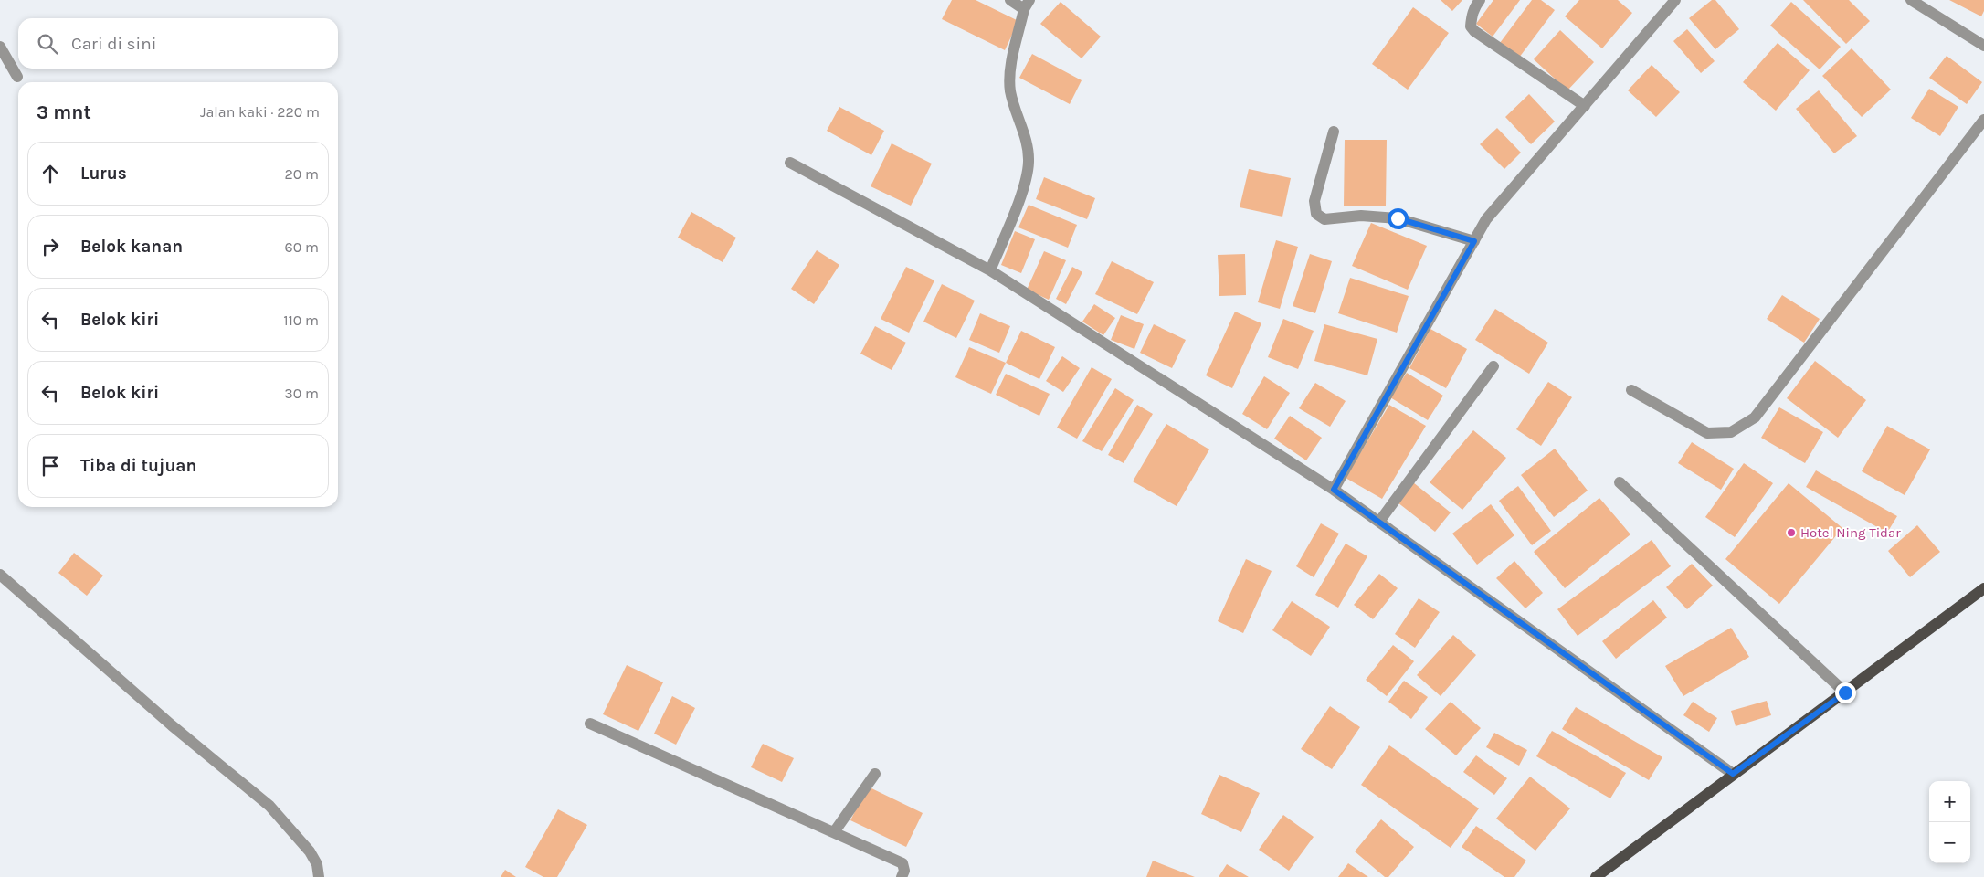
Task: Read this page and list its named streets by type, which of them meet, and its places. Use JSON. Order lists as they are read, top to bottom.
{
  "places": ["Hotel Ning Tidar"],
  "page": {
    "search": "Cari di sini",
    "heading": ["3 mnt", "Jalan kaki · 220 m"],
    "list": [
      ["Lurus", "20 m"],
      ["Belok kanan", "60 m"],
      ["Belok kiri", "110 m"],
      ["Belok kiri", "30 m"],
      "Tiba di tujuan"
    ],
    "map_buttons": ["+", "−"]
  }
}
